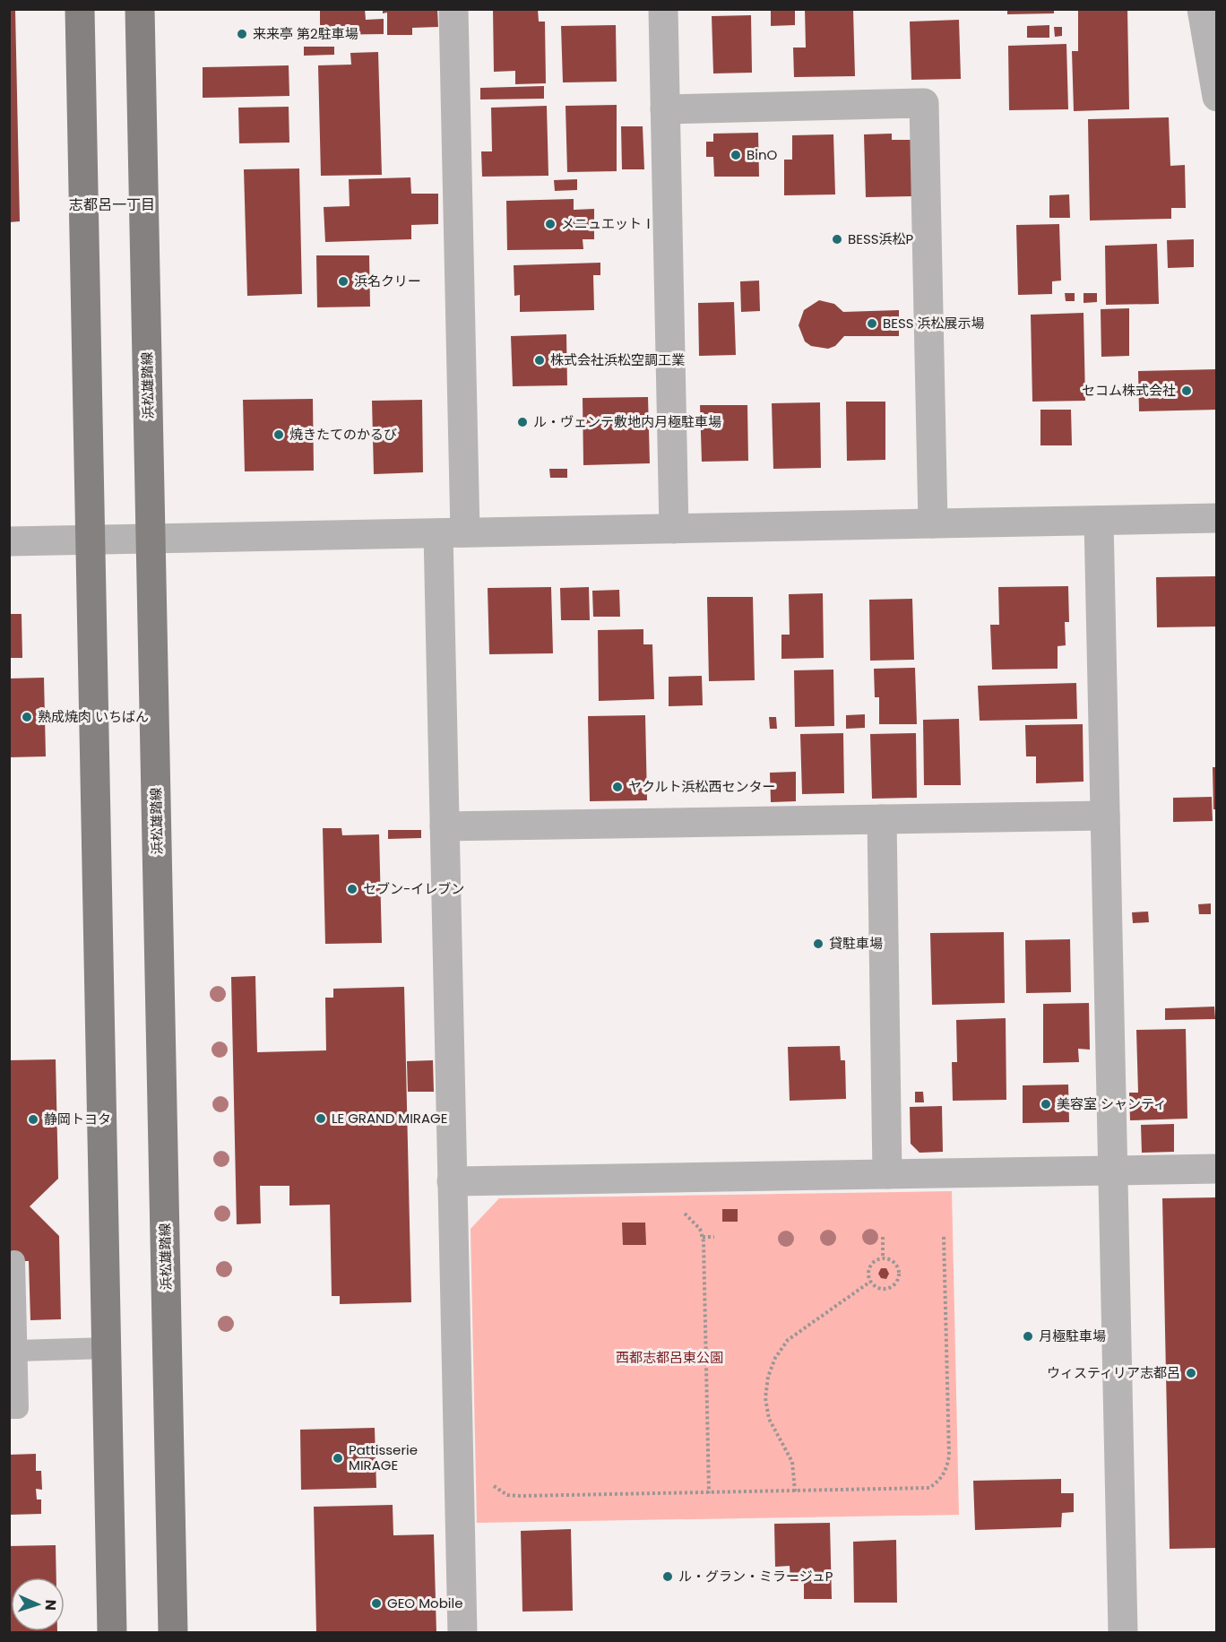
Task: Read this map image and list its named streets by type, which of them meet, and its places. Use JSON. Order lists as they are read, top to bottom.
{
  "streets": {
    "main road": ["浜松雄踏線"]
  },
  "districts": ["志都呂一丁目"],
  "parks": ["西都志都呂東公園"],
  "places": [
    "来来亭 第2駐車場",
    "BinO",
    "メニュエットⅠ",
    "BESS浜松P",
    "浜名クリー",
    "BESS 浜松展示場",
    "株式会社浜松空調工業",
    "セコム株式会社",
    "ル・ヴェンテ敷地内月極駐車場",
    "焼きたてのかるび",
    "熟成焼肉 いちばん",
    "ヤクルト浜松西センター",
    "セブン-イレブン",
    "貸駐車場",
    "美容室 シャンティ",
    "LE GRAND MIRAGE",
    "静岡トヨタ",
    "月極駐車場",
    "ウィスティリア志都呂",
    "Pattisserie MIRAGE",
    "ル・グラン・ミラージュP",
    "GEO Mobile"
  ],
  "north": "right"
}
